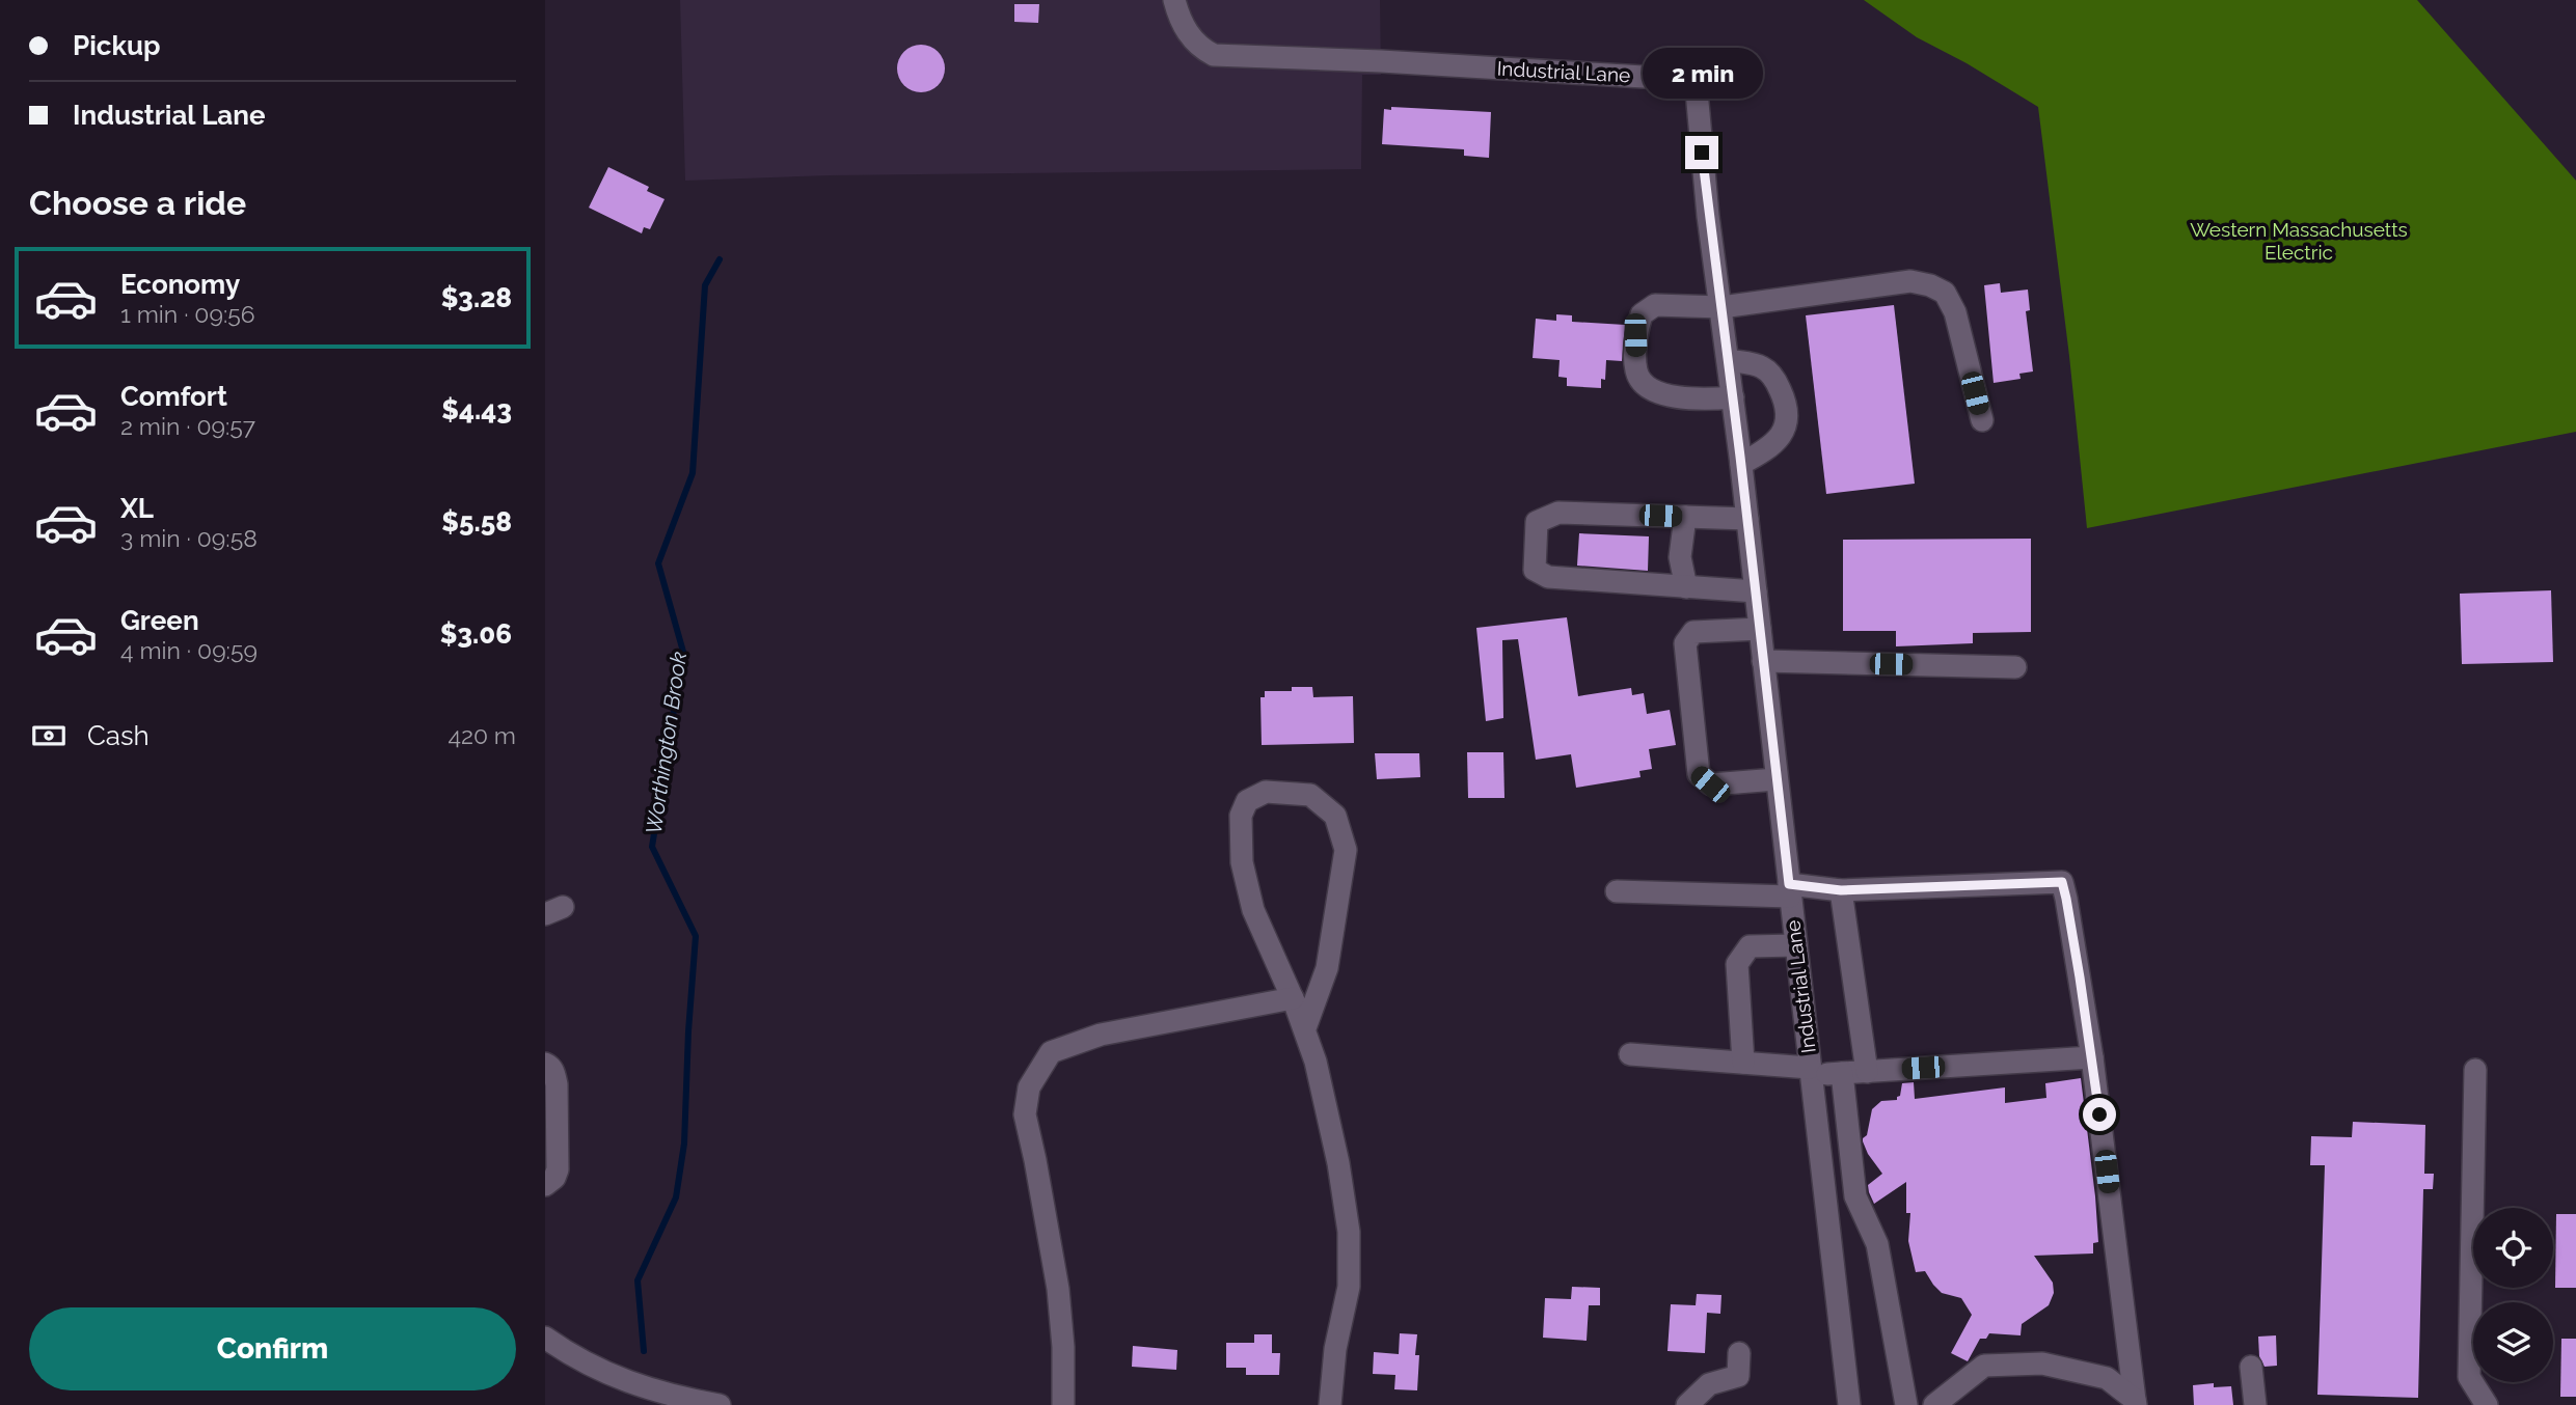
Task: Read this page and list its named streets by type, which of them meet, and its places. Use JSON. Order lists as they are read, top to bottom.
{
  "streets": {
    "street": ["Industrial Lane"]
  },
  "water": ["Worthington Brook"],
  "parks": ["Western Massachusetts Electric"],
  "page": {
    "banner": ["Pickup", "Industrial Lane"],
    "bubble": "2 min",
    "heading": "Choose a ride",
    "list": [
      {
        "name": "Economy",
        "note": "1 min · 09:56",
        "value": "$3.28"
      },
      {
        "name": "Comfort",
        "note": "2 min · 09:57",
        "value": "$4.43"
      },
      {
        "name": "XL",
        "note": "3 min · 09:58",
        "value": "$5.58"
      },
      {
        "name": "Green",
        "note": "4 min · 09:59",
        "value": "$3.06"
      }
    ],
    "pay": ["Cash", "420 m"],
    "buttons": "Confirm"
  }
}
